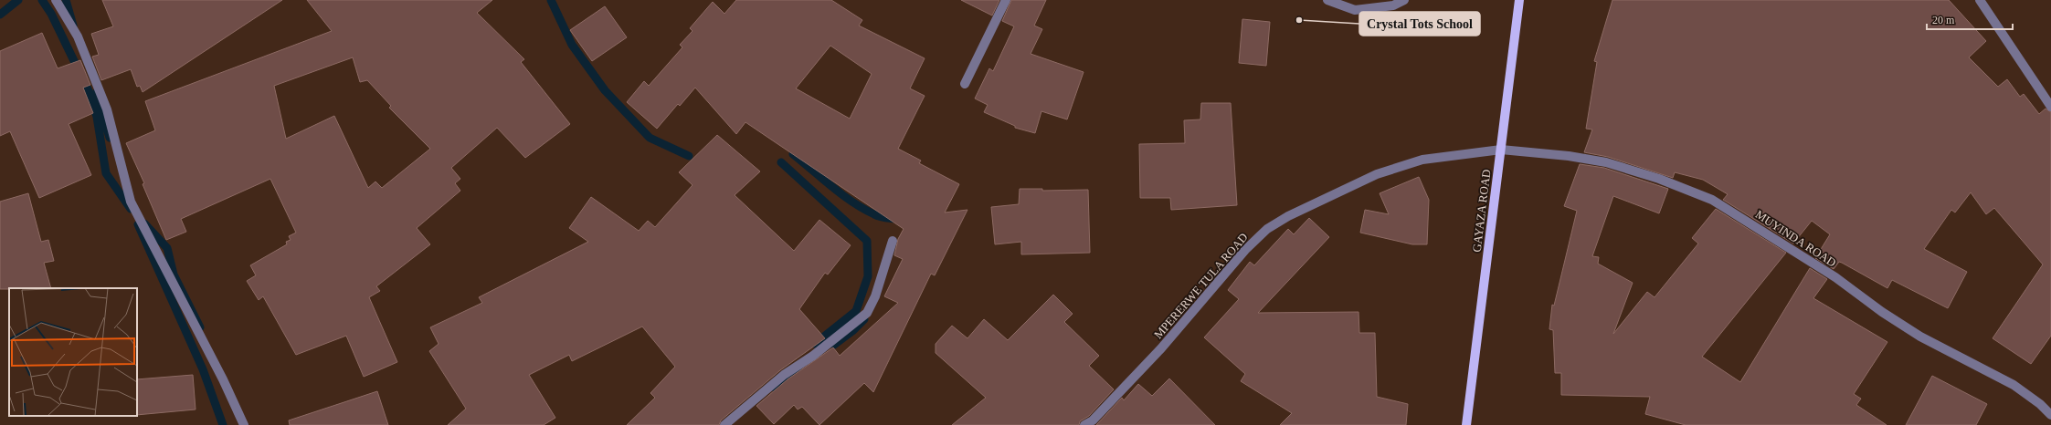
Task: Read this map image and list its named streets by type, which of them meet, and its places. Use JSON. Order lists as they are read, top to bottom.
{
  "streets": {
    "main road": ["GAYAZA ROAD"],
    "street": ["MUYINDA ROAD", "MPERERWE TULA ROAD"]
  },
  "crossings": [
    ["GAYAZA ROAD", "MUYINDA ROAD"],
    ["GAYAZA ROAD", "MPERERWE TULA ROAD"],
    ["MUYINDA ROAD", "MPERERWE TULA ROAD"]
  ],
  "places": ["Crystal Tots School"],
  "scale_bar": "20 m"
}
